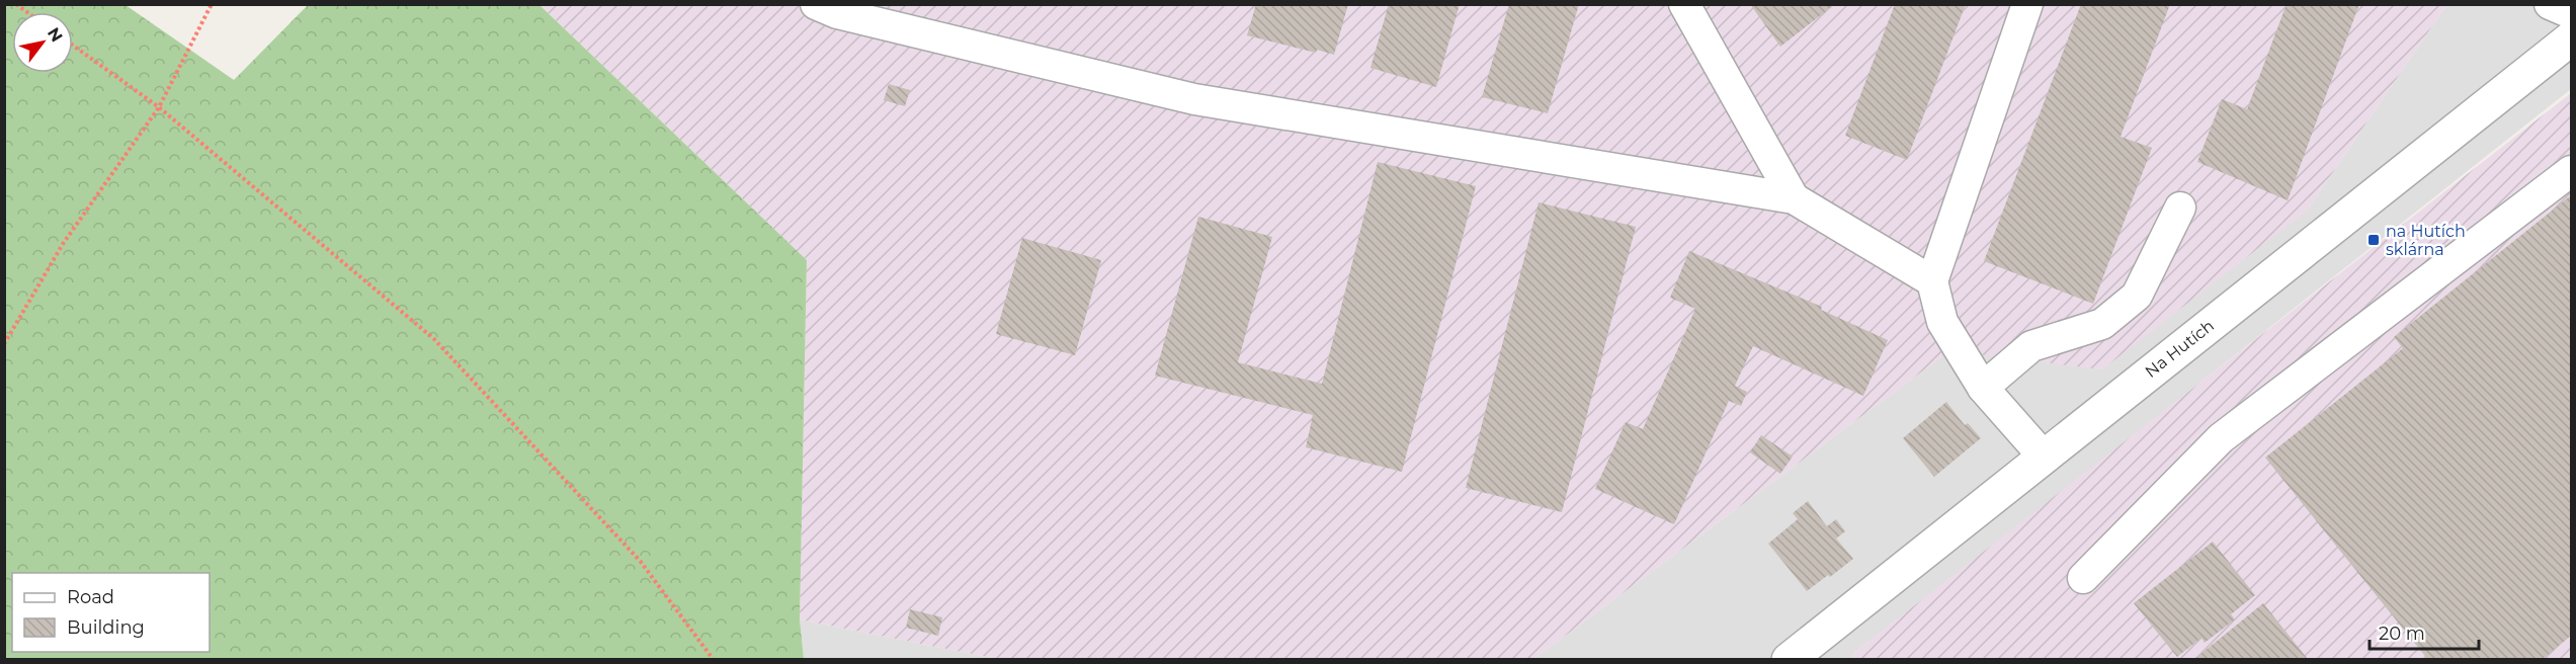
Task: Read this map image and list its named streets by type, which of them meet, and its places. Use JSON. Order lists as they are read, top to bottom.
{
  "streets": {
    "street": ["Na Hutích"]
  },
  "places": {
    "transit": ["na Hutích sklárna"]
  },
  "legend": ["Road", "Building"],
  "scale_bar": "20 m",
  "north": "top right"
}
